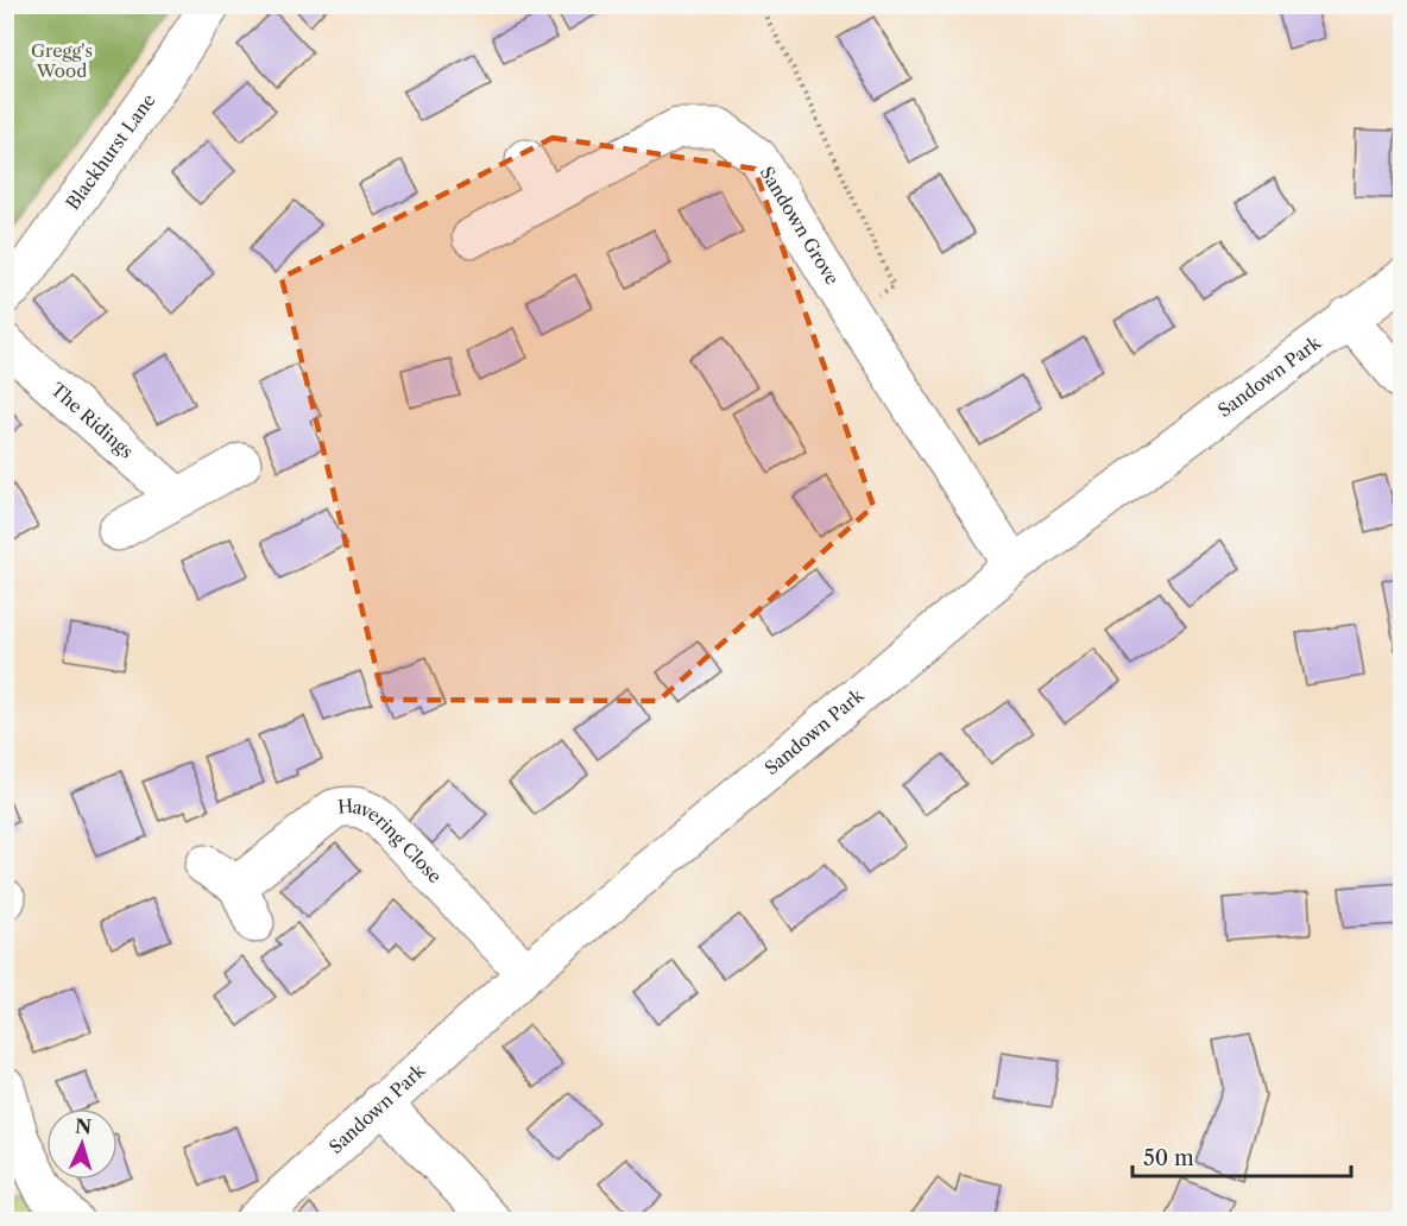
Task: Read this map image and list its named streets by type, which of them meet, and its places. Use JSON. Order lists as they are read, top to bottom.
{
  "streets": {
    "street": [
      "Blackhurst Lane",
      "Sandown Grove",
      "Sandown Park",
      "The Ridings",
      "Havering Close"
    ]
  },
  "crossings": [
    ["Sandown Grove", "Sandown Park"],
    ["Sandown Park", "Havering Close"]
  ],
  "parks": ["Gregg's Wood"],
  "scale_bar": "50 m",
  "north": "top"
}
